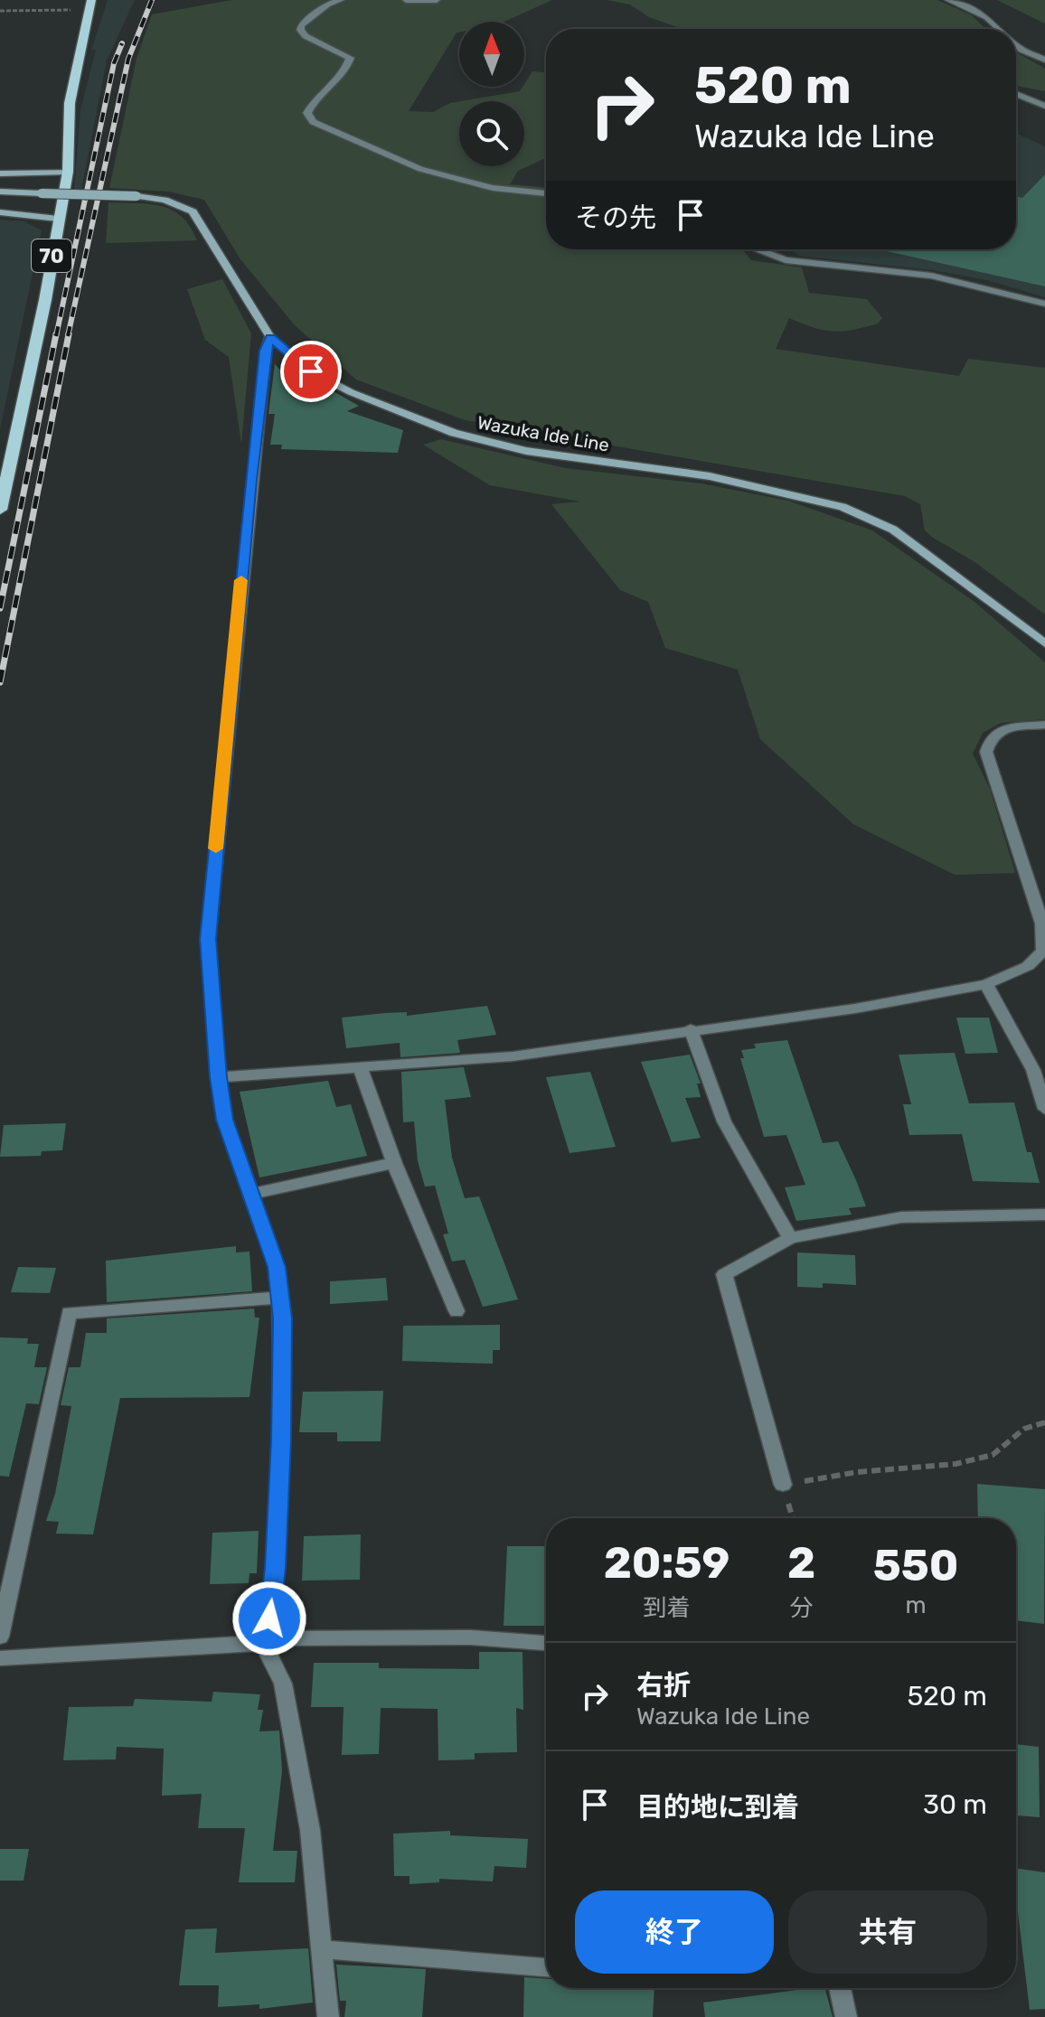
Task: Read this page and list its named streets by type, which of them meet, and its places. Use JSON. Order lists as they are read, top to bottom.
{
  "streets": {
    "main road": ["70", "Wazuka Ide Line"]
  },
  "north": "top",
  "page": {
    "turn": ["520 m", "Wazuka Ide Line"],
    "then": "その先",
    "eta": [
      "20:59",
      "到着",
      "2",
      "分",
      "550",
      "m"
    ],
    "list": [
      {
        "name": "右折",
        "note": "Wazuka Ide Line",
        "value": "520 m"
      },
      {
        "name": "目的地に到着",
        "value": "30 m"
      }
    ],
    "buttons": ["終了", "共有"]
  }
}
